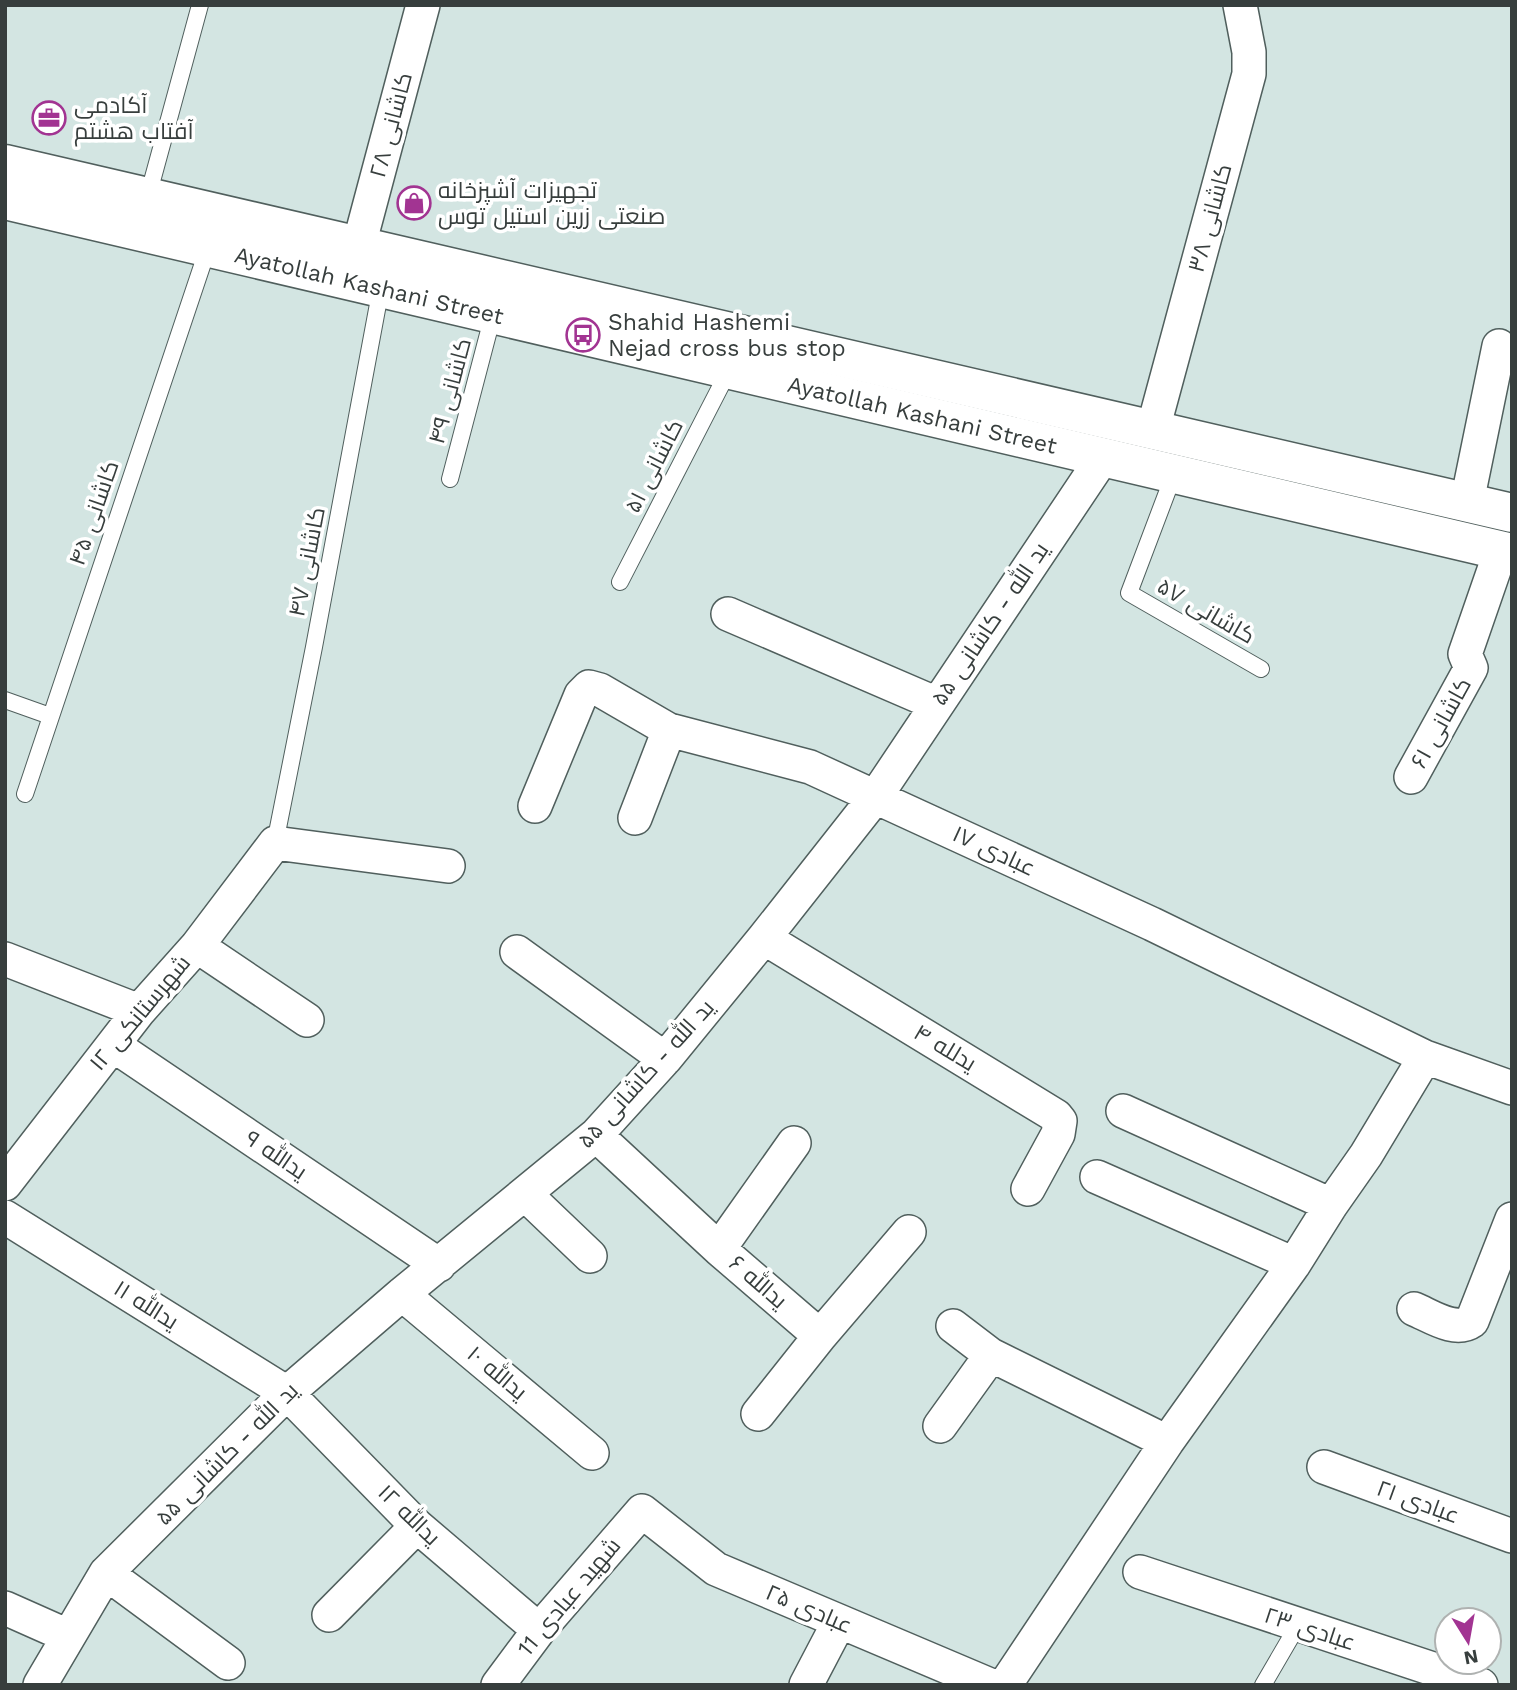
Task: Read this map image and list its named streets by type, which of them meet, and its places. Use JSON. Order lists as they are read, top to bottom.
{
  "streets": {
    "main road": ["Ayatollah Kashani Street"],
    "street": [
      "کاشانی ۲۸",
      "کاشانی ۳۸",
      "ید الله - کاشانی ۵۵",
      "کاشانی ۶۱",
      "عبادی ۱۷",
      "شهرستانکی ۱۲",
      "یدلله ۴",
      "یدالله ۹",
      "یدالله ۶",
      "یدالله ۱۱",
      "یدالله ۱۰",
      "عبادی ۲۱",
      "یدالله ۱۲",
      "شهید عبادی 11",
      "عبادی ۲۵",
      "عبادی ۲۳"
    ],
    "lane": [
      "کاشانی ۴۹",
      "کاشانی ۵۱",
      "کاشانی ۴۵",
      "کاشانی ۴۷",
      "کاشانی ۵۷"
    ]
  },
  "crossings": [
    ["کاشانی ۲۸", "Ayatollah Kashani Street"],
    ["کاشانی ۳۸", "Ayatollah Kashani Street"],
    ["Ayatollah Kashani Street", "کاشانی ۴۹"],
    ["Ayatollah Kashani Street", "کاشانی ۵۱"],
    ["Ayatollah Kashani Street", "کاشانی ۴۵"],
    ["Ayatollah Kashani Street", "کاشانی ۴۷"],
    ["Ayatollah Kashani Street", "کاشانی ۵۷"],
    ["Ayatollah Kashani Street", "ید الله - کاشانی ۵۵"],
    ["Ayatollah Kashani Street", "کاشانی ۶۱"],
    ["کاشانی ۴۷", "شهرستانکی ۱۲"],
    ["ید الله - کاشانی ۵۵", "عبادی ۱۷"],
    ["ید الله - کاشانی ۵۵", "یدلله ۴"],
    ["ید الله - کاشانی ۵۵", "یدالله ۹"],
    ["ید الله - کاشانی ۵۵", "یدالله ۶"],
    ["ید الله - کاشانی ۵۵", "یدالله ۱۱"],
    ["ید الله - کاشانی ۵۵", "یدالله ۱۰"],
    ["ید الله - کاشانی ۵۵", "یدالله ۱۲"],
    ["شهرستانکی ۱۲", "یدالله ۹"],
    ["یدالله ۱۱", "یدالله ۱۲"],
    ["یدالله ۱۲", "شهید عبادی 11"],
    ["شهید عبادی 11", "عبادی ۲۵"]
  ],
  "places": {
    "office": ["آکادمی آفتاب هشتم"],
    "shop": ["تجهیزات آشپزخانه صنعتی زرین استیل توس"],
    "bus stop": ["Shahid Hashemi Nejad cross bus stop"]
  },
  "north": "bottom"
}
